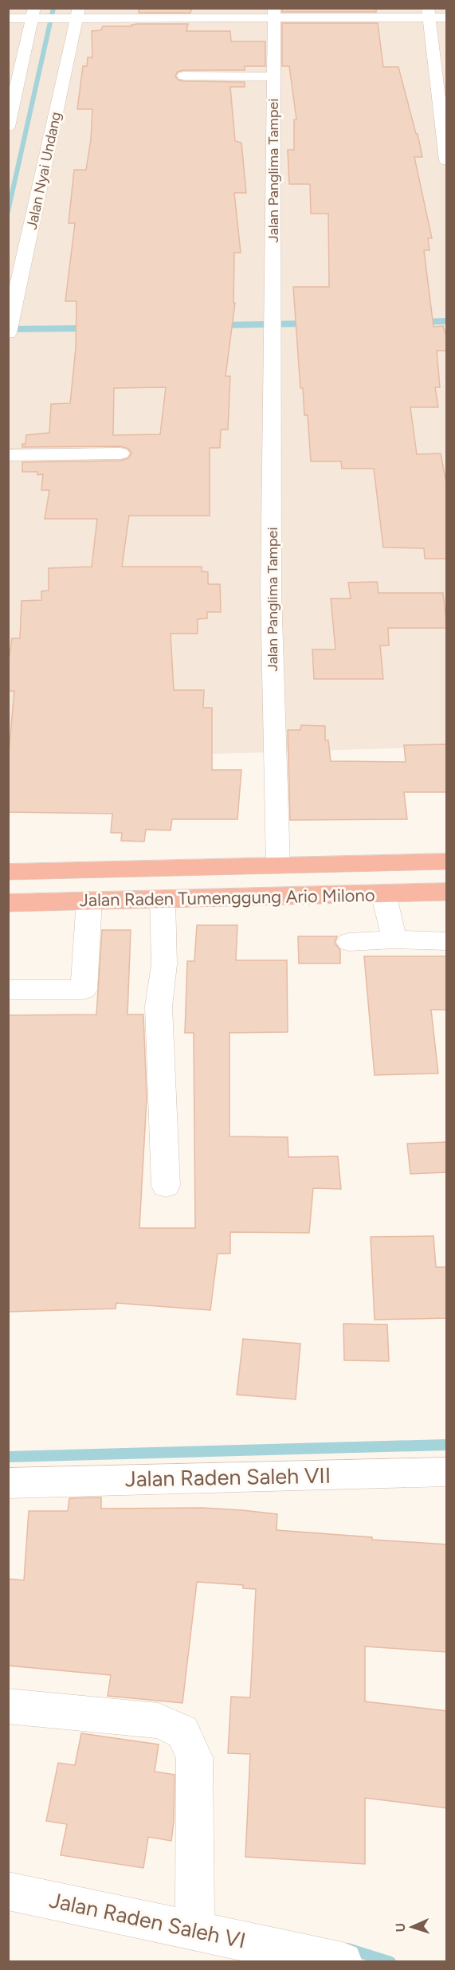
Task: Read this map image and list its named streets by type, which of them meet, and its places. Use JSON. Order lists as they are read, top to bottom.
{
  "streets": {
    "highway": ["Jalan Raden Tumenggung Ario Milono"],
    "street": [
      "Jalan Nyai Undang",
      "Jalan Panglima Tampei",
      "Jalan Raden Saleh VII",
      "Jalan Raden Saleh VI"
    ]
  },
  "crossings": [
    ["Jalan Panglima Tampei", "Jalan Raden Tumenggung Ario Milono"]
  ],
  "north": "left"
}
